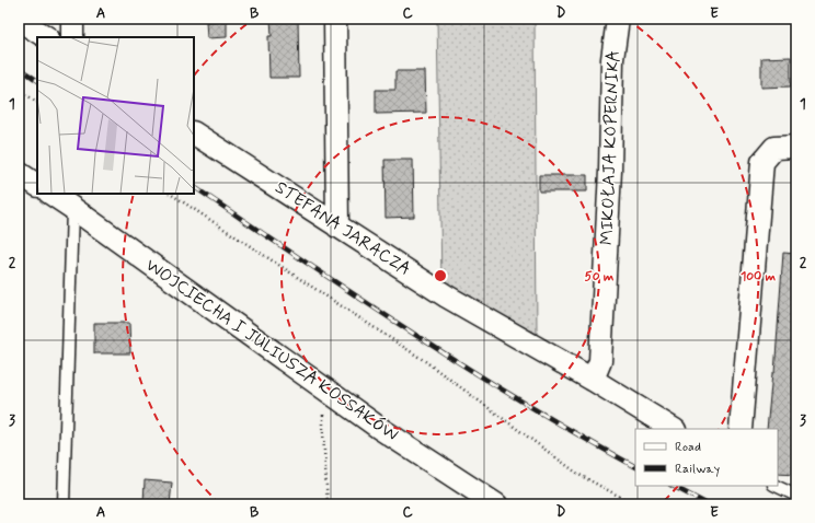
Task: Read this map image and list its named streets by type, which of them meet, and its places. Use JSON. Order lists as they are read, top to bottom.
{
  "streets": {
    "street": ["MIKOŁAJA KOPERNIKA", "STEFANA JARACZA", "WOJCIECHA I JULIUSZA KOSSAKÓW"]
  },
  "crossings": [
    ["MIKOŁAJA KOPERNIKA", "STEFANA JARACZA"]
  ],
  "legend": ["Road", "Railway"],
  "grid": {
    "columns": [
      "A",
      "B",
      "C",
      "D",
      "E"
    ],
    "rows": ["1", "2", "3"]
  },
  "rings": ["50 m", "100 m"]
}
